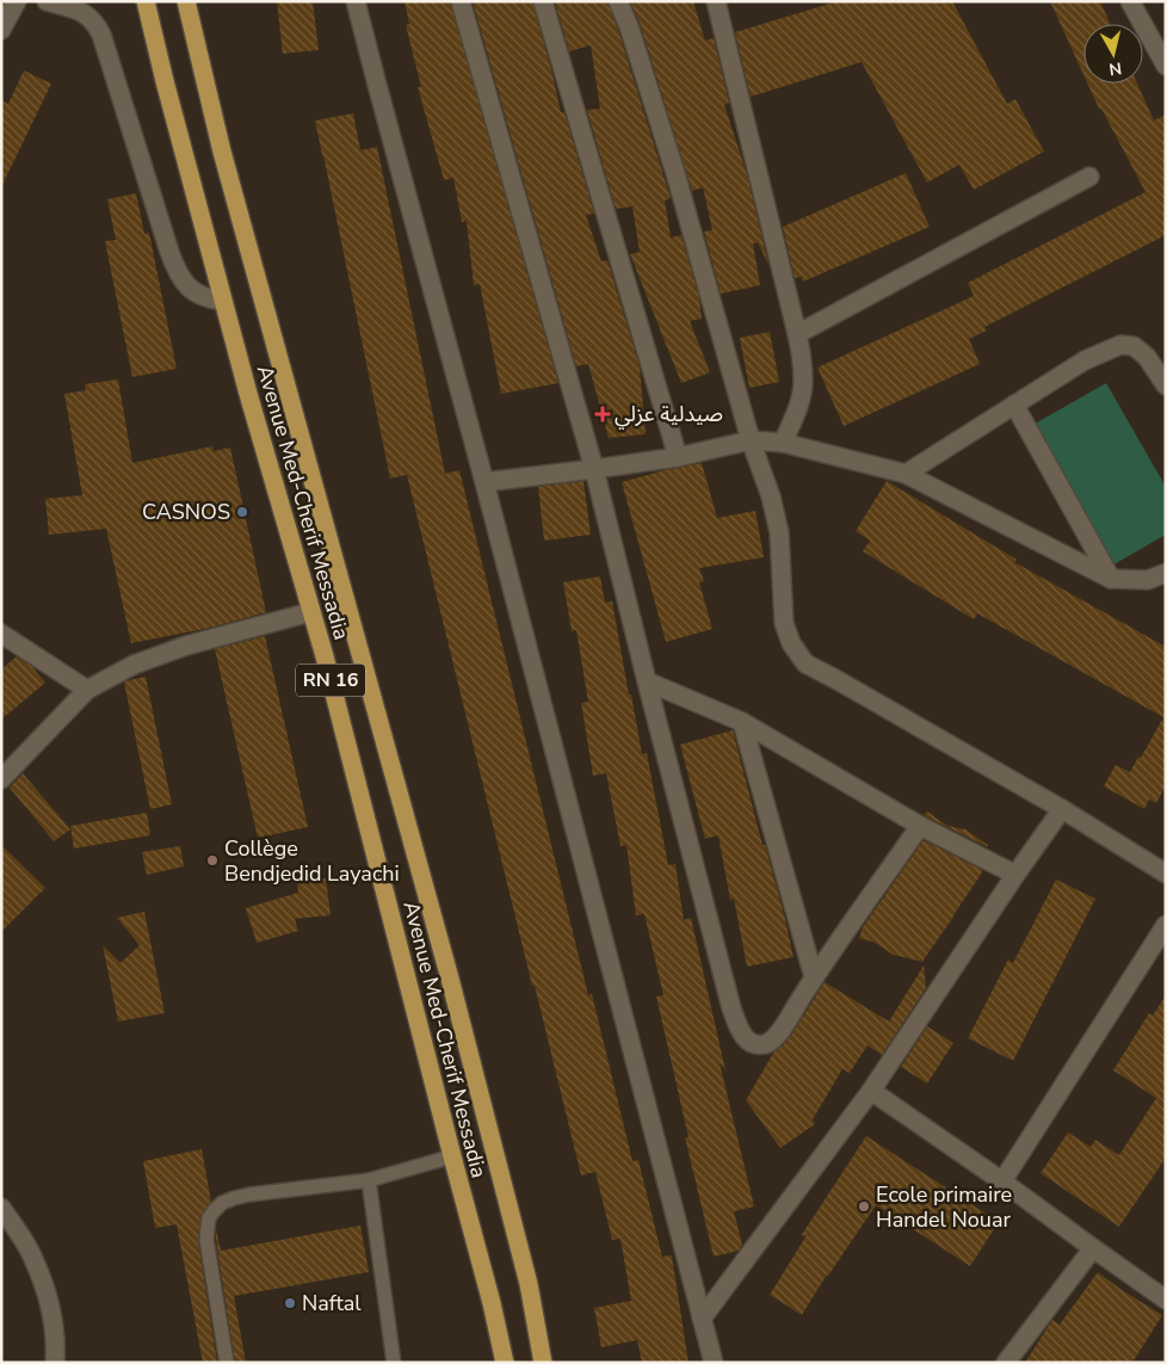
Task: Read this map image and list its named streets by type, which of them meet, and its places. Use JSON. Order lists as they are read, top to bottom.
{
  "streets": {
    "highway": ["Avenue Med-Cherif Messadia", "RN 16"]
  },
  "places": {
    "health": ["صيدلية عزلي"],
    "other": [
      "CASNOS",
      "Collège Bendjedid Layachi",
      "Ecole primaire Handel Nouar",
      "Naftal"
    ]
  },
  "north": "bottom"
}
